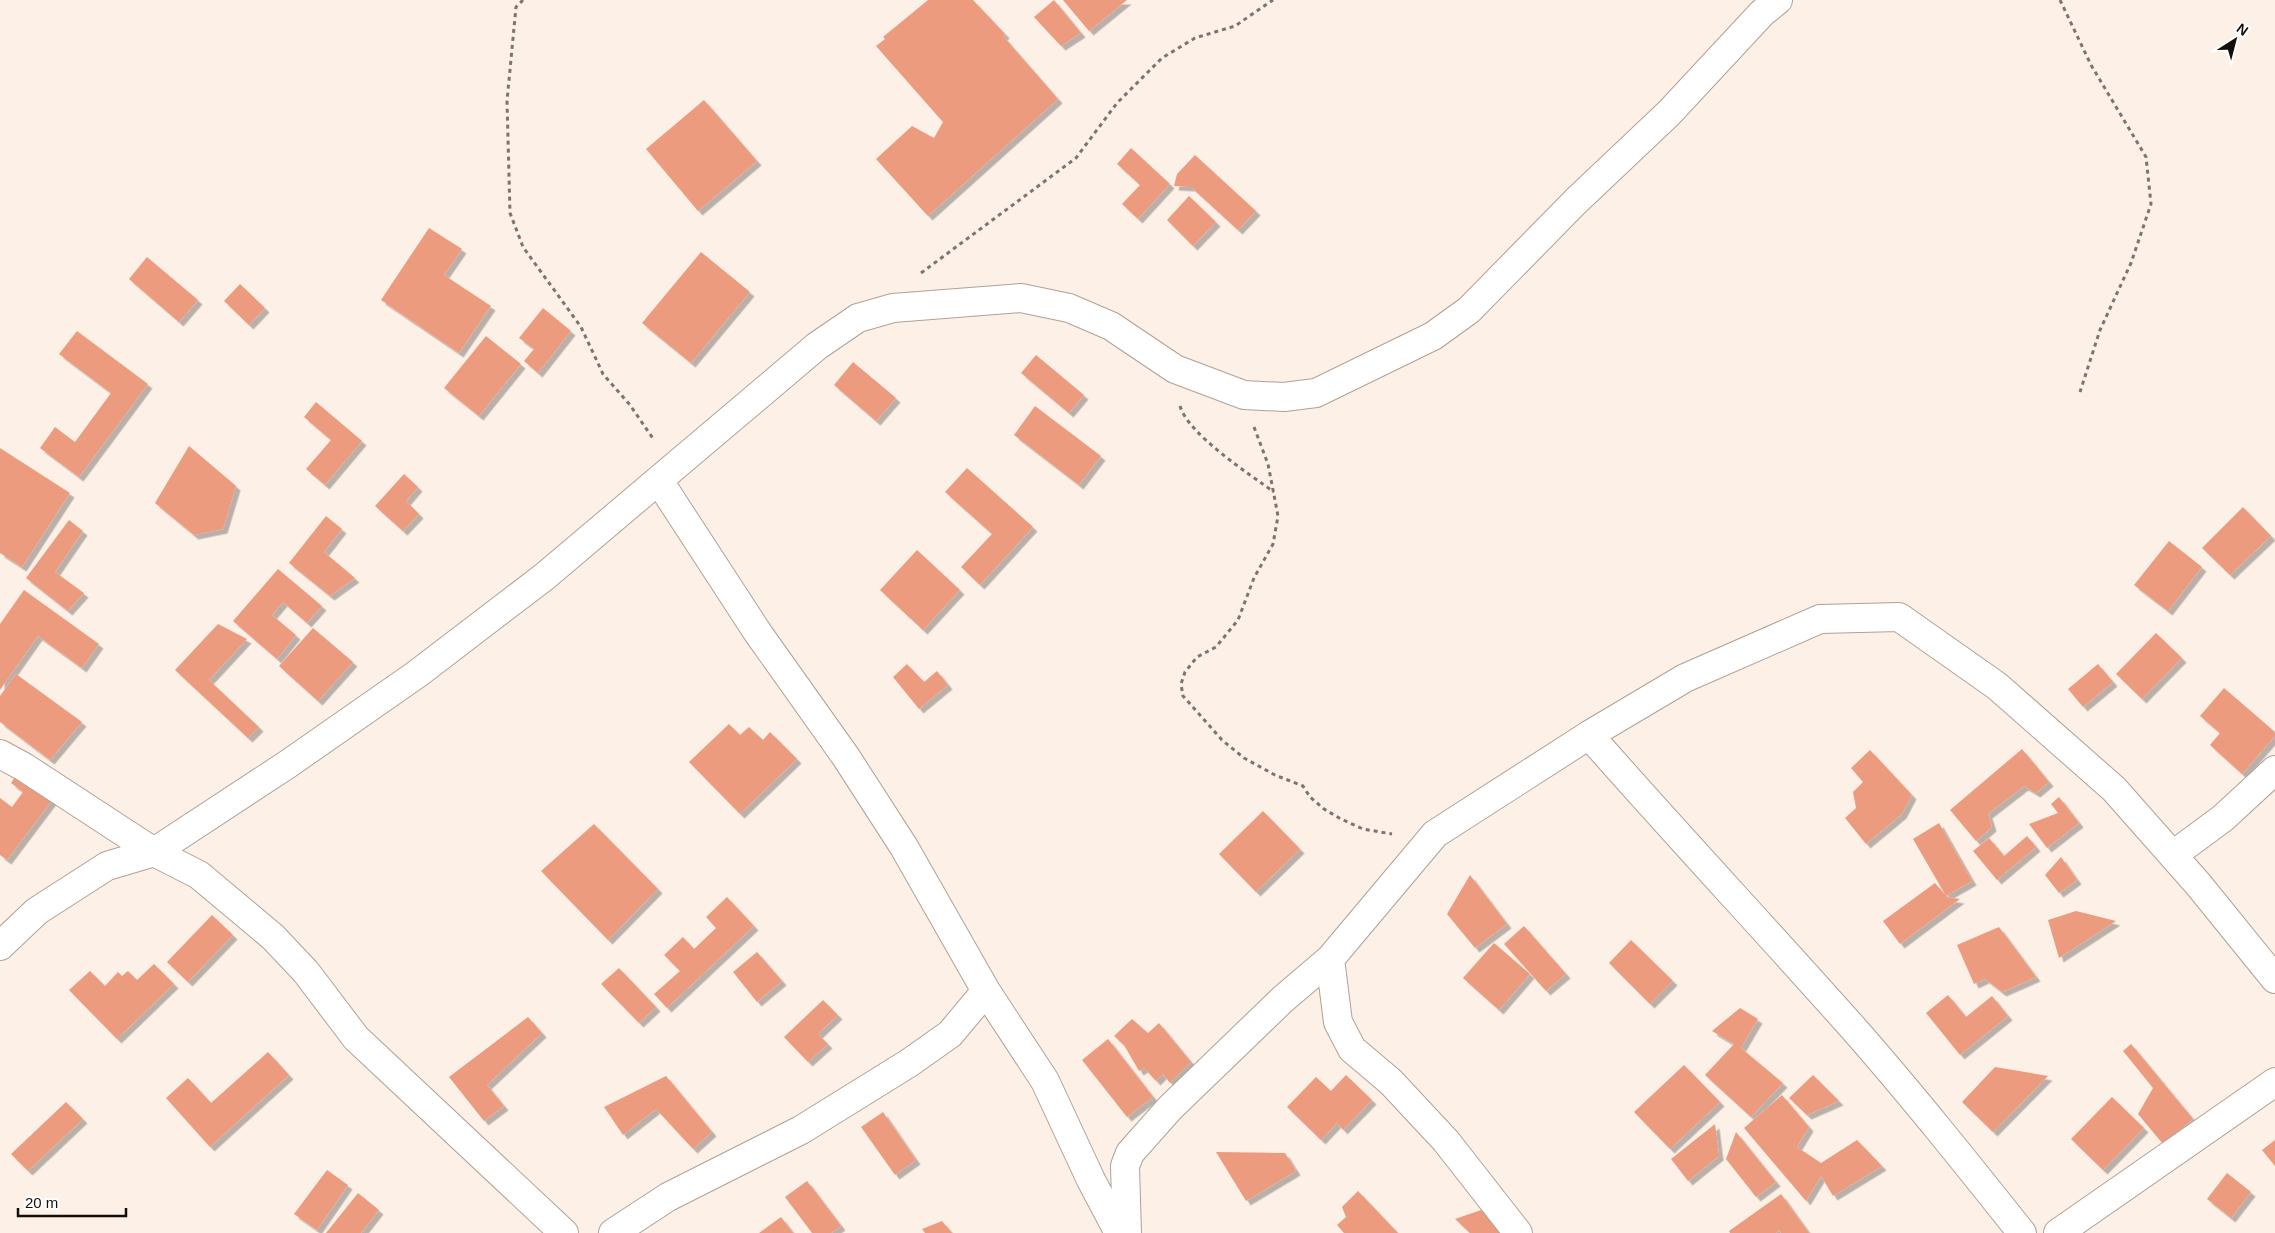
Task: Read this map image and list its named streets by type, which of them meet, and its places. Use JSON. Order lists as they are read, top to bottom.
{
  "scale_bar": "20 m",
  "north": "top right"
}
